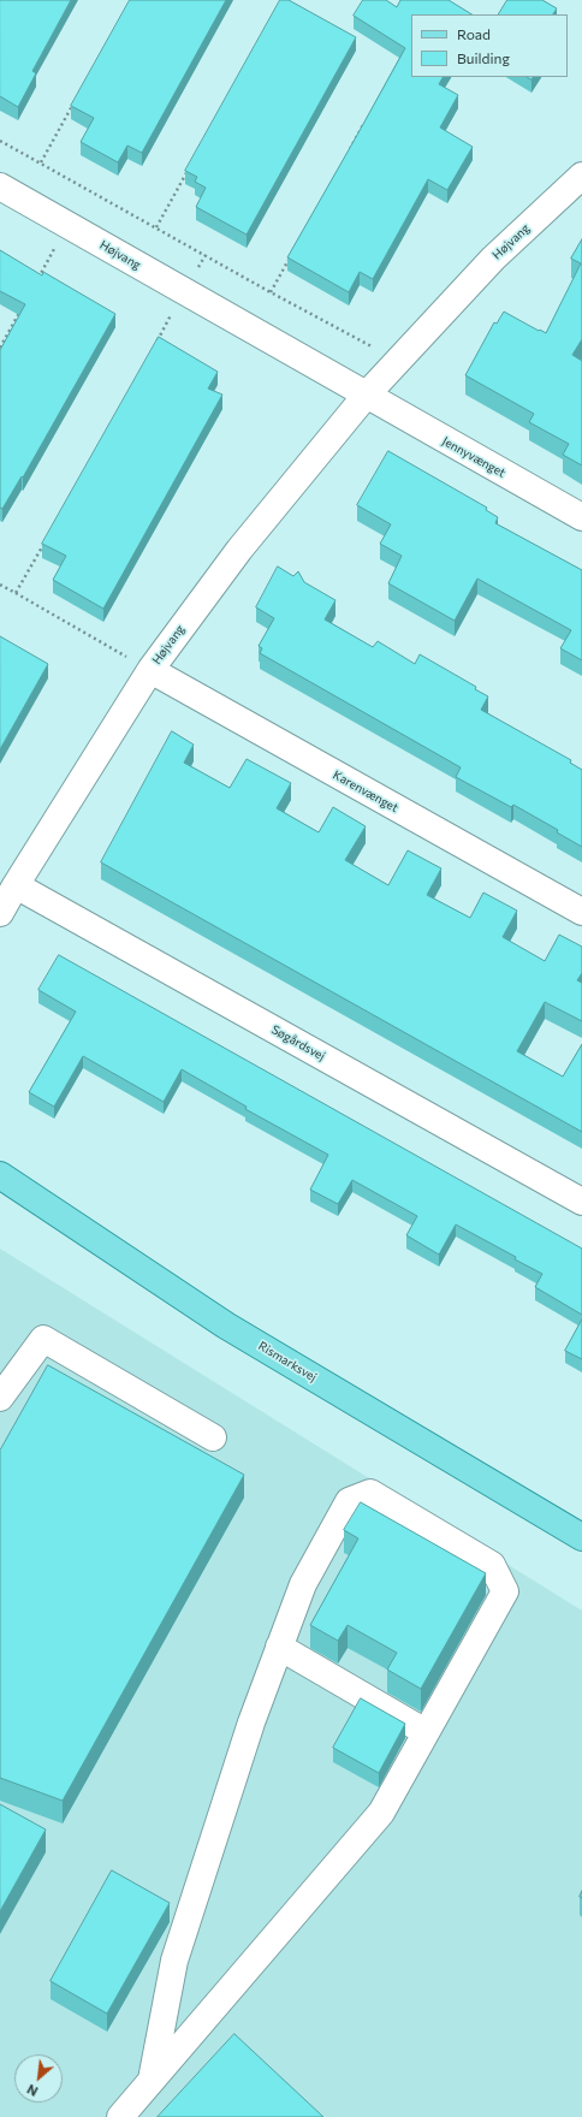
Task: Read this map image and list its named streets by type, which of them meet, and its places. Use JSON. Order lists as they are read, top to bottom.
{
  "streets": {
    "main road": ["Rismarksvej"],
    "street": [
      "Højvang",
      "Jennyvænget",
      "Karenvænget",
      "Søgårdsvej"
    ]
  },
  "crossings": [
    ["Højvang", "Jennyvænget"],
    ["Højvang", "Karenvænget"],
    ["Højvang", "Søgårdsvej"]
  ],
  "legend": ["Road", "Building"],
  "north": "bottom left"
}
